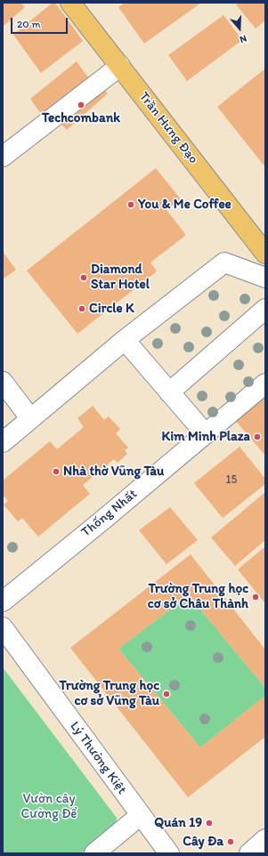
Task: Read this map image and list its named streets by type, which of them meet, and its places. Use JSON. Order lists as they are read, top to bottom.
{
  "streets": {
    "main road": ["Trần Hưng Đạo"],
    "street": ["Thống Nhất", "Lý Thường Kiệt"]
  },
  "parks": ["Vườn cây Cường Để"],
  "places": [
    "Techcombank",
    "You & Me Coffee",
    "Diamond Star Hotel",
    "Circle K",
    "Kim Minh Plaza",
    "Nhà thờ Vũng Tàu",
    "Trường Trung học cơ sở Châu Thành",
    "Trường Trung học cơ sở Vũng Tàu",
    "Quán 19",
    "Cây Đa"
  ],
  "house_numbers": ["15"],
  "scale_bar": "20 m",
  "north": "bottom"
}
